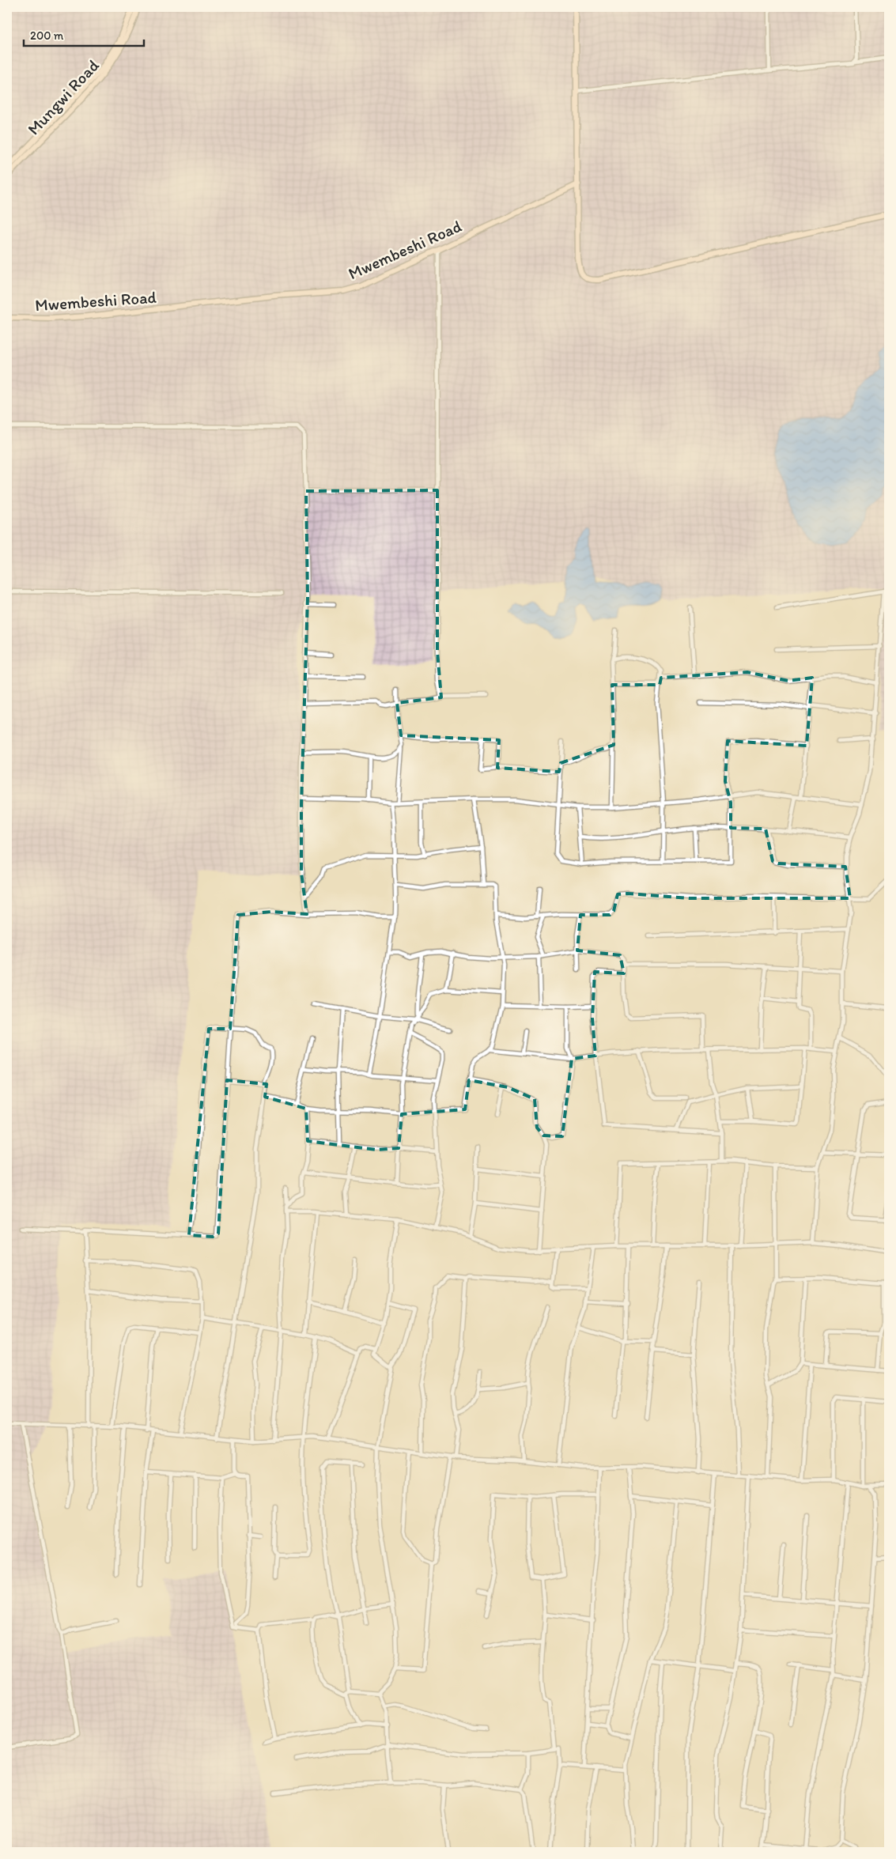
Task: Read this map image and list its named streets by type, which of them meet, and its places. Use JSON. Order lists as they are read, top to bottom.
{
  "streets": {
    "street": ["Mungwi Road", "Mwembeshi Road"]
  },
  "scale_bar": "200 m"
}
